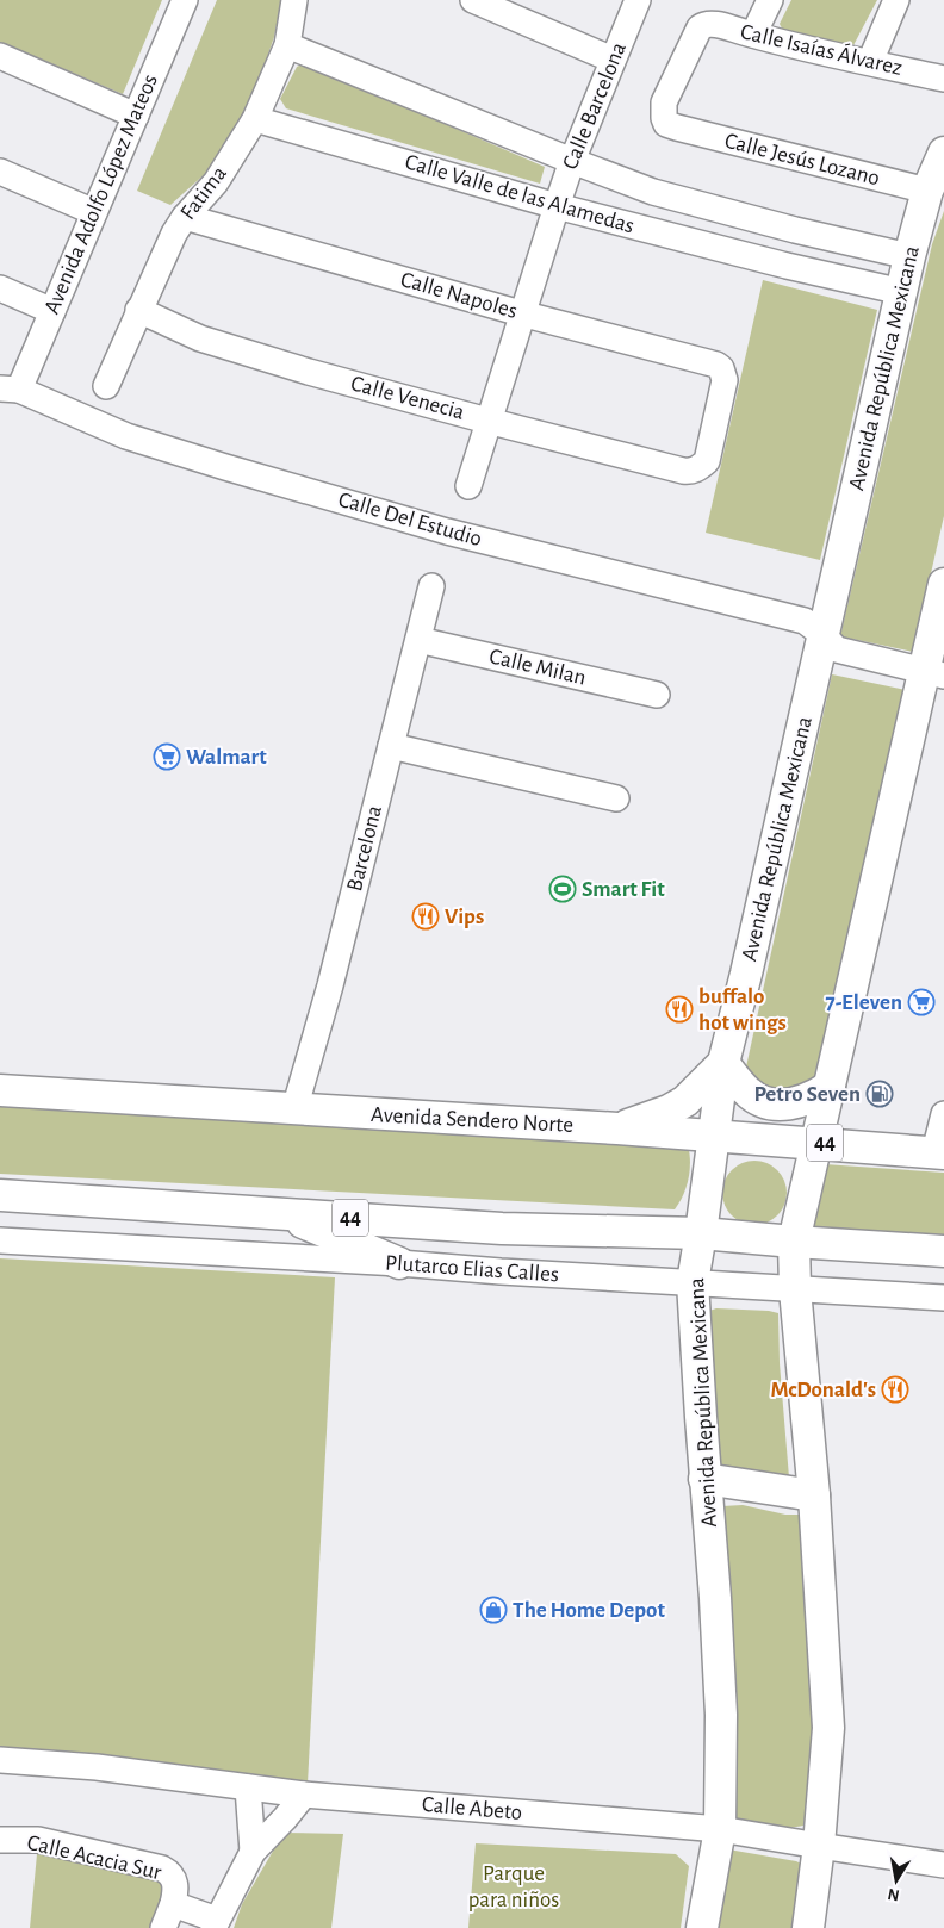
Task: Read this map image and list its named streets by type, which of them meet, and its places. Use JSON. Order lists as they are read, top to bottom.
{
  "streets": {
    "main road": ["Avenida República Mexicana", "Avenida Sendero Norte", "44"],
    "street": [
      "Calle Isaías Álvarez",
      "Calle Barcelona",
      "Calle Jesús Lozano",
      "Fatima",
      "Avenida Adolfo López Mateos",
      "Calle Valle de las Alamedas",
      "Calle Napoles",
      "Calle Venecia",
      "Calle Del Estudio",
      "Calle Milan",
      "Barcelona",
      "Plutarco Elias Calles",
      "Calle Abeto",
      "Calle Acacia Sur"
    ]
  },
  "crossings": [
    ["Calle Isaías Álvarez", "Calle Jesús Lozano"],
    ["Calle Barcelona", "Calle Valle de las Alamedas"],
    ["Calle Barcelona", "Calle Napoles"],
    ["Calle Barcelona", "Calle Venecia"],
    ["Calle Jesús Lozano", "Avenida República Mexicana"],
    ["Fatima", "Calle Valle de las Alamedas"],
    ["Fatima", "Calle Napoles"],
    ["Fatima", "Calle Venecia"],
    ["Avenida Adolfo López Mateos", "Calle Del Estudio"],
    ["Calle Valle de las Alamedas", "Avenida República Mexicana"],
    ["Calle Napoles", "Calle Venecia"],
    ["Avenida República Mexicana", "Calle Del Estudio"],
    ["Avenida República Mexicana", "Avenida Sendero Norte"],
    ["Avenida República Mexicana", "44"],
    ["Avenida República Mexicana", "Plutarco Elias Calles"],
    ["Avenida República Mexicana", "Calle Abeto"],
    ["Calle Milan", "Barcelona"],
    ["Barcelona", "Avenida Sendero Norte"]
  ],
  "parks": ["Parque para niños"],
  "places": {
    "supermarket": ["Walmart", "7-Eleven"],
    "sports": ["Smart Fit"],
    "restaurant": ["Vips", "buffalo hot wings", "McDonald's"],
    "fuel station": ["Petro Seven"],
    "shop": ["The Home Depot"]
  },
  "north": "bottom"
}
